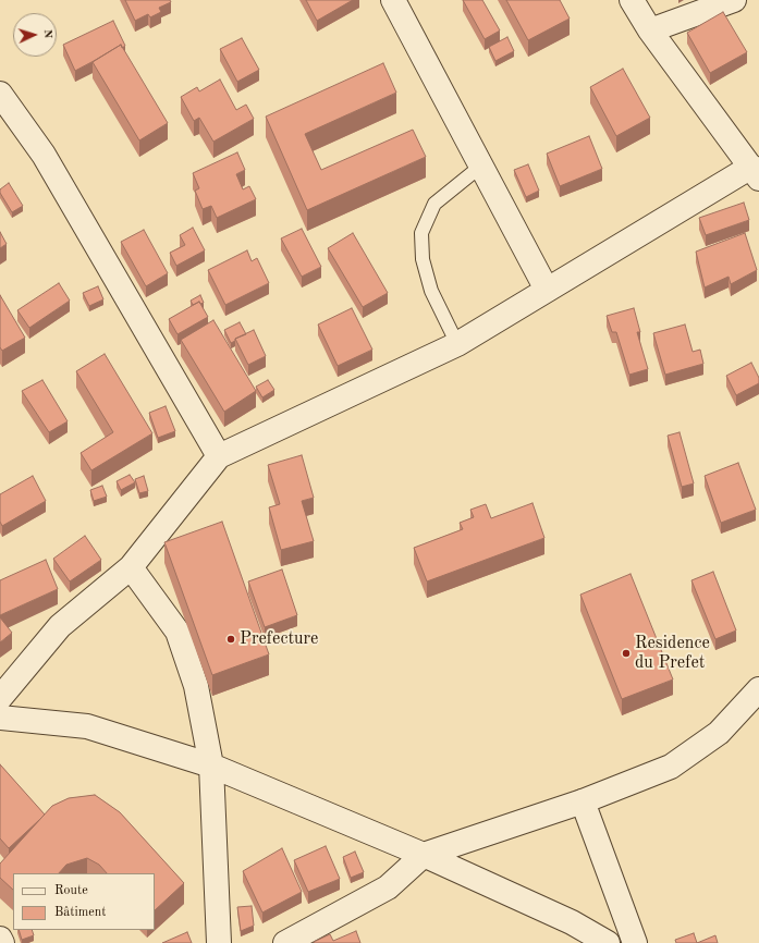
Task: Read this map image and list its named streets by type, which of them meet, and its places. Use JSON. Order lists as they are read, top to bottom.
{
  "places": ["Prefecture", "Residence du Prefet"],
  "legend": ["Route", "Bâtiment"],
  "north": "right"
}
